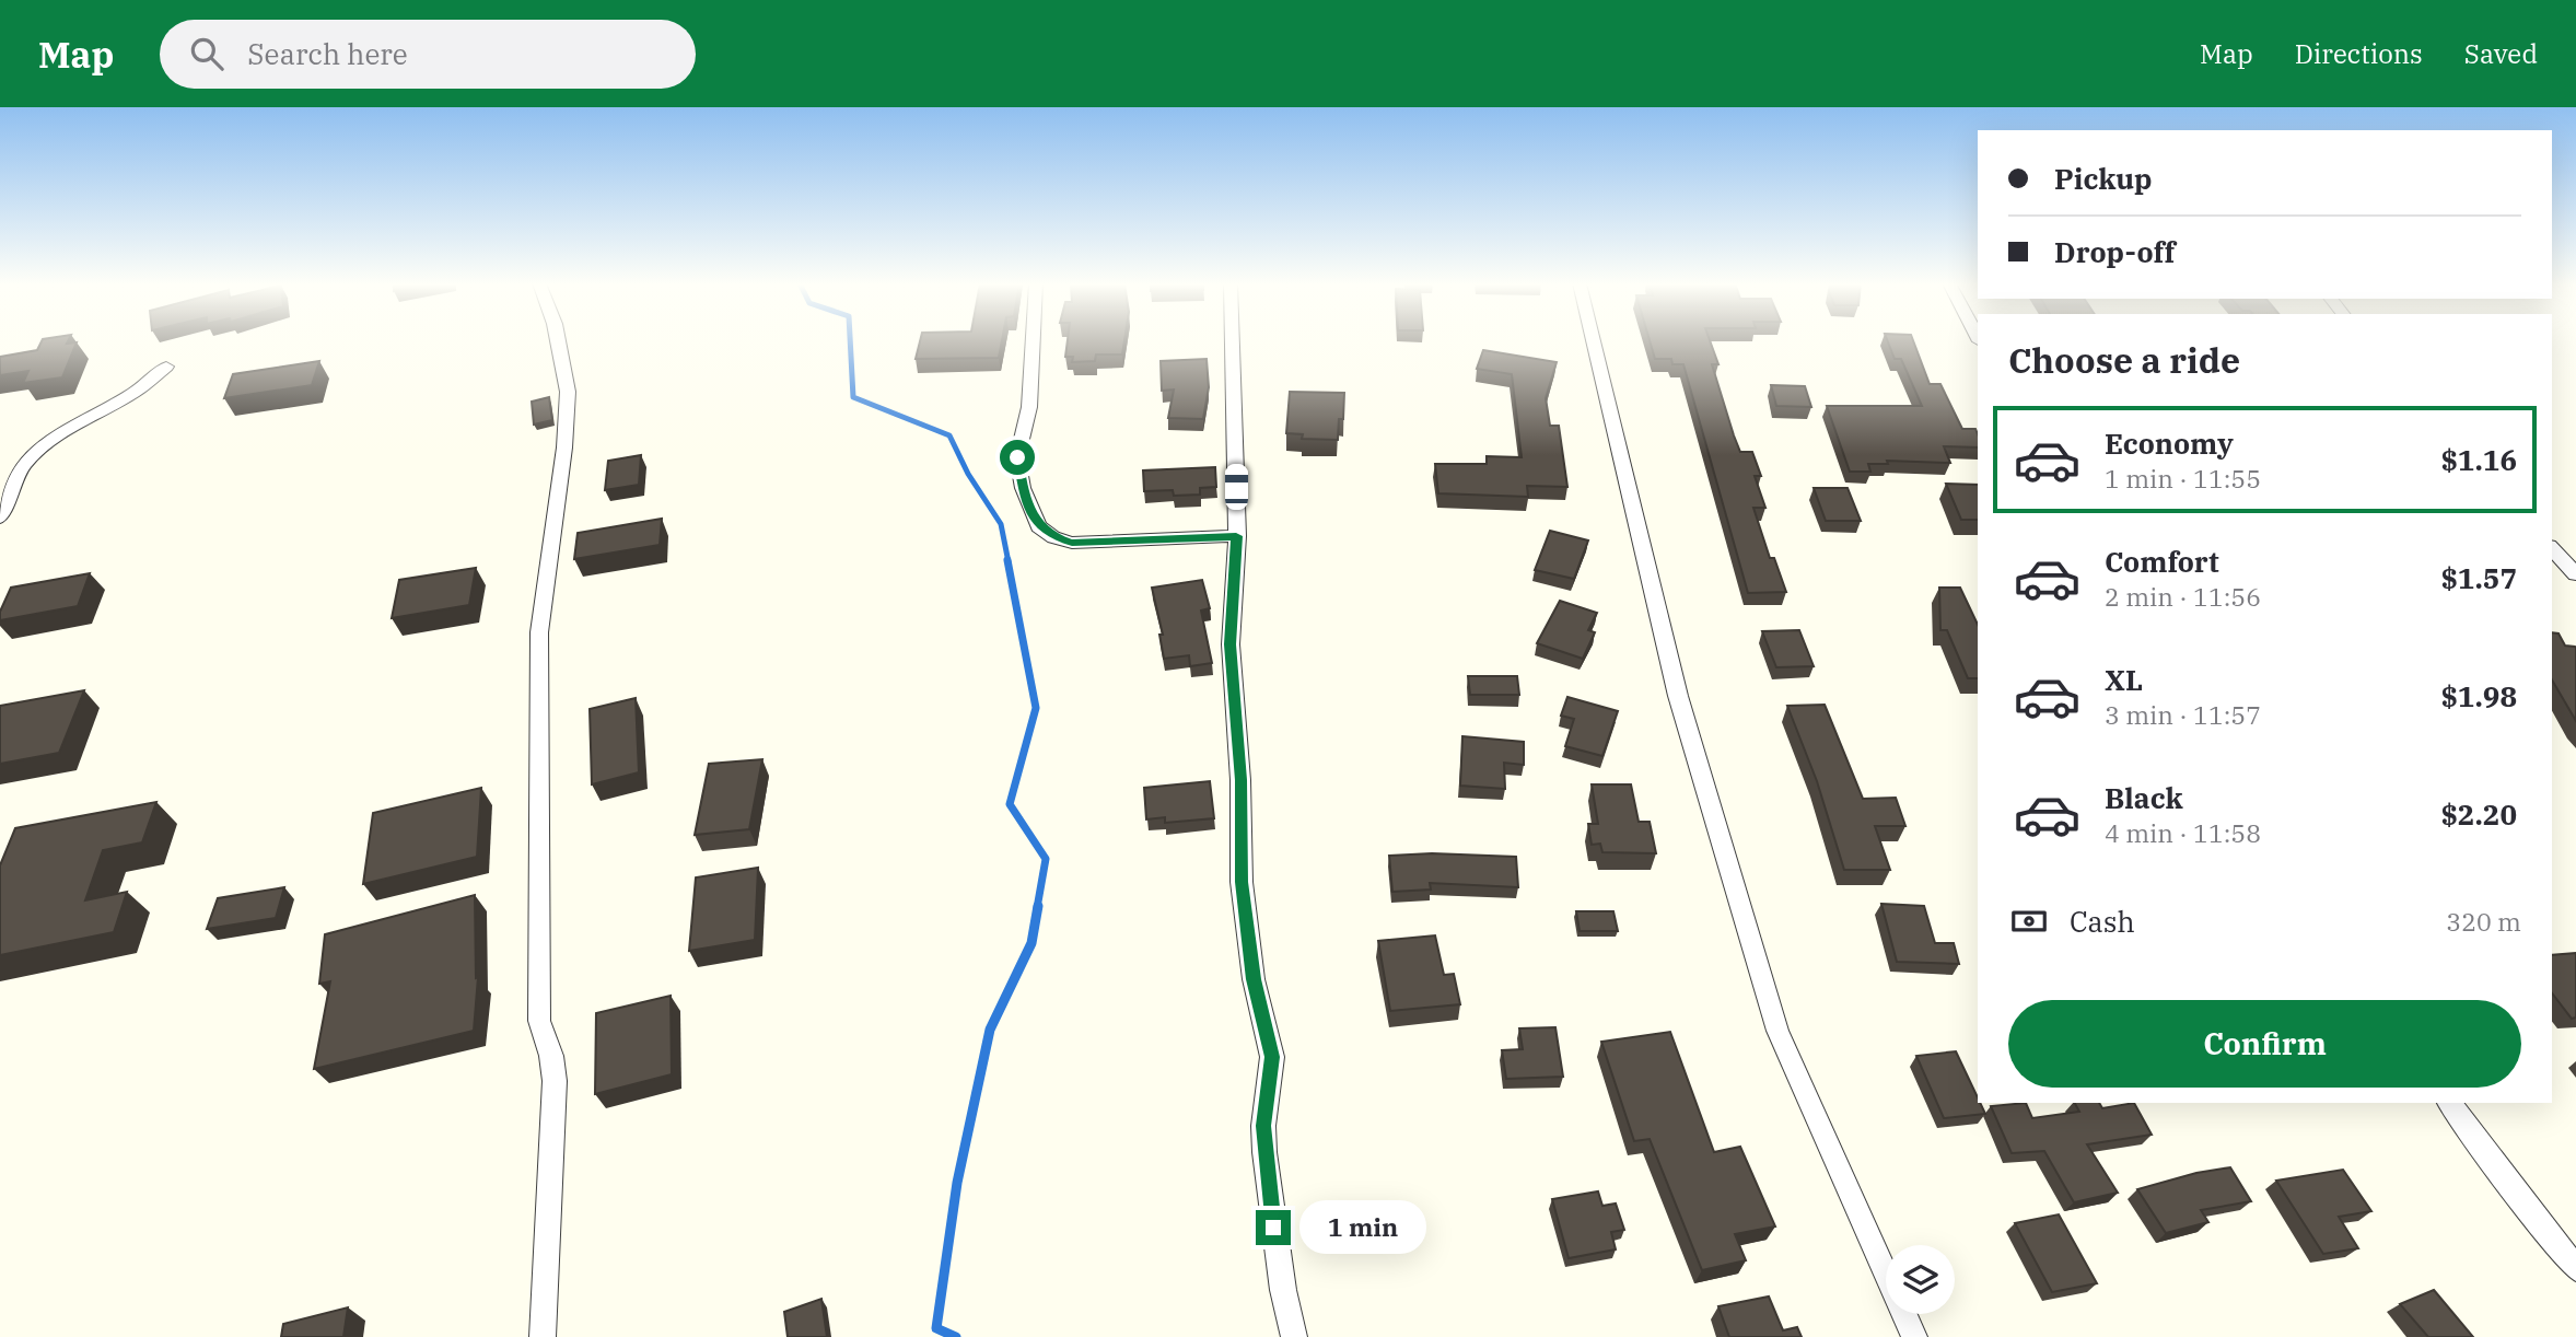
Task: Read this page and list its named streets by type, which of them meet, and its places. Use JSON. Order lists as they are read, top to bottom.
{
  "page": {
    "header": "Map",
    "search": "Search here",
    "nav": ["Map", "Directions", "Saved"],
    "banner": ["Pickup", "Drop-off"],
    "heading": "Choose a ride",
    "list": [
      {
        "name": "Economy",
        "note": "1 min · 11:55",
        "value": "$1.16"
      },
      {
        "name": "Comfort",
        "note": "2 min · 11:56",
        "value": "$1.57"
      },
      {
        "name": "XL",
        "note": "3 min · 11:57",
        "value": "$1.98"
      },
      {
        "name": "Black",
        "note": "4 min · 11:58",
        "value": "$2.20"
      }
    ],
    "pay": ["Cash", "320 m"],
    "buttons": "Confirm",
    "bubble": "1 min"
  }
}
